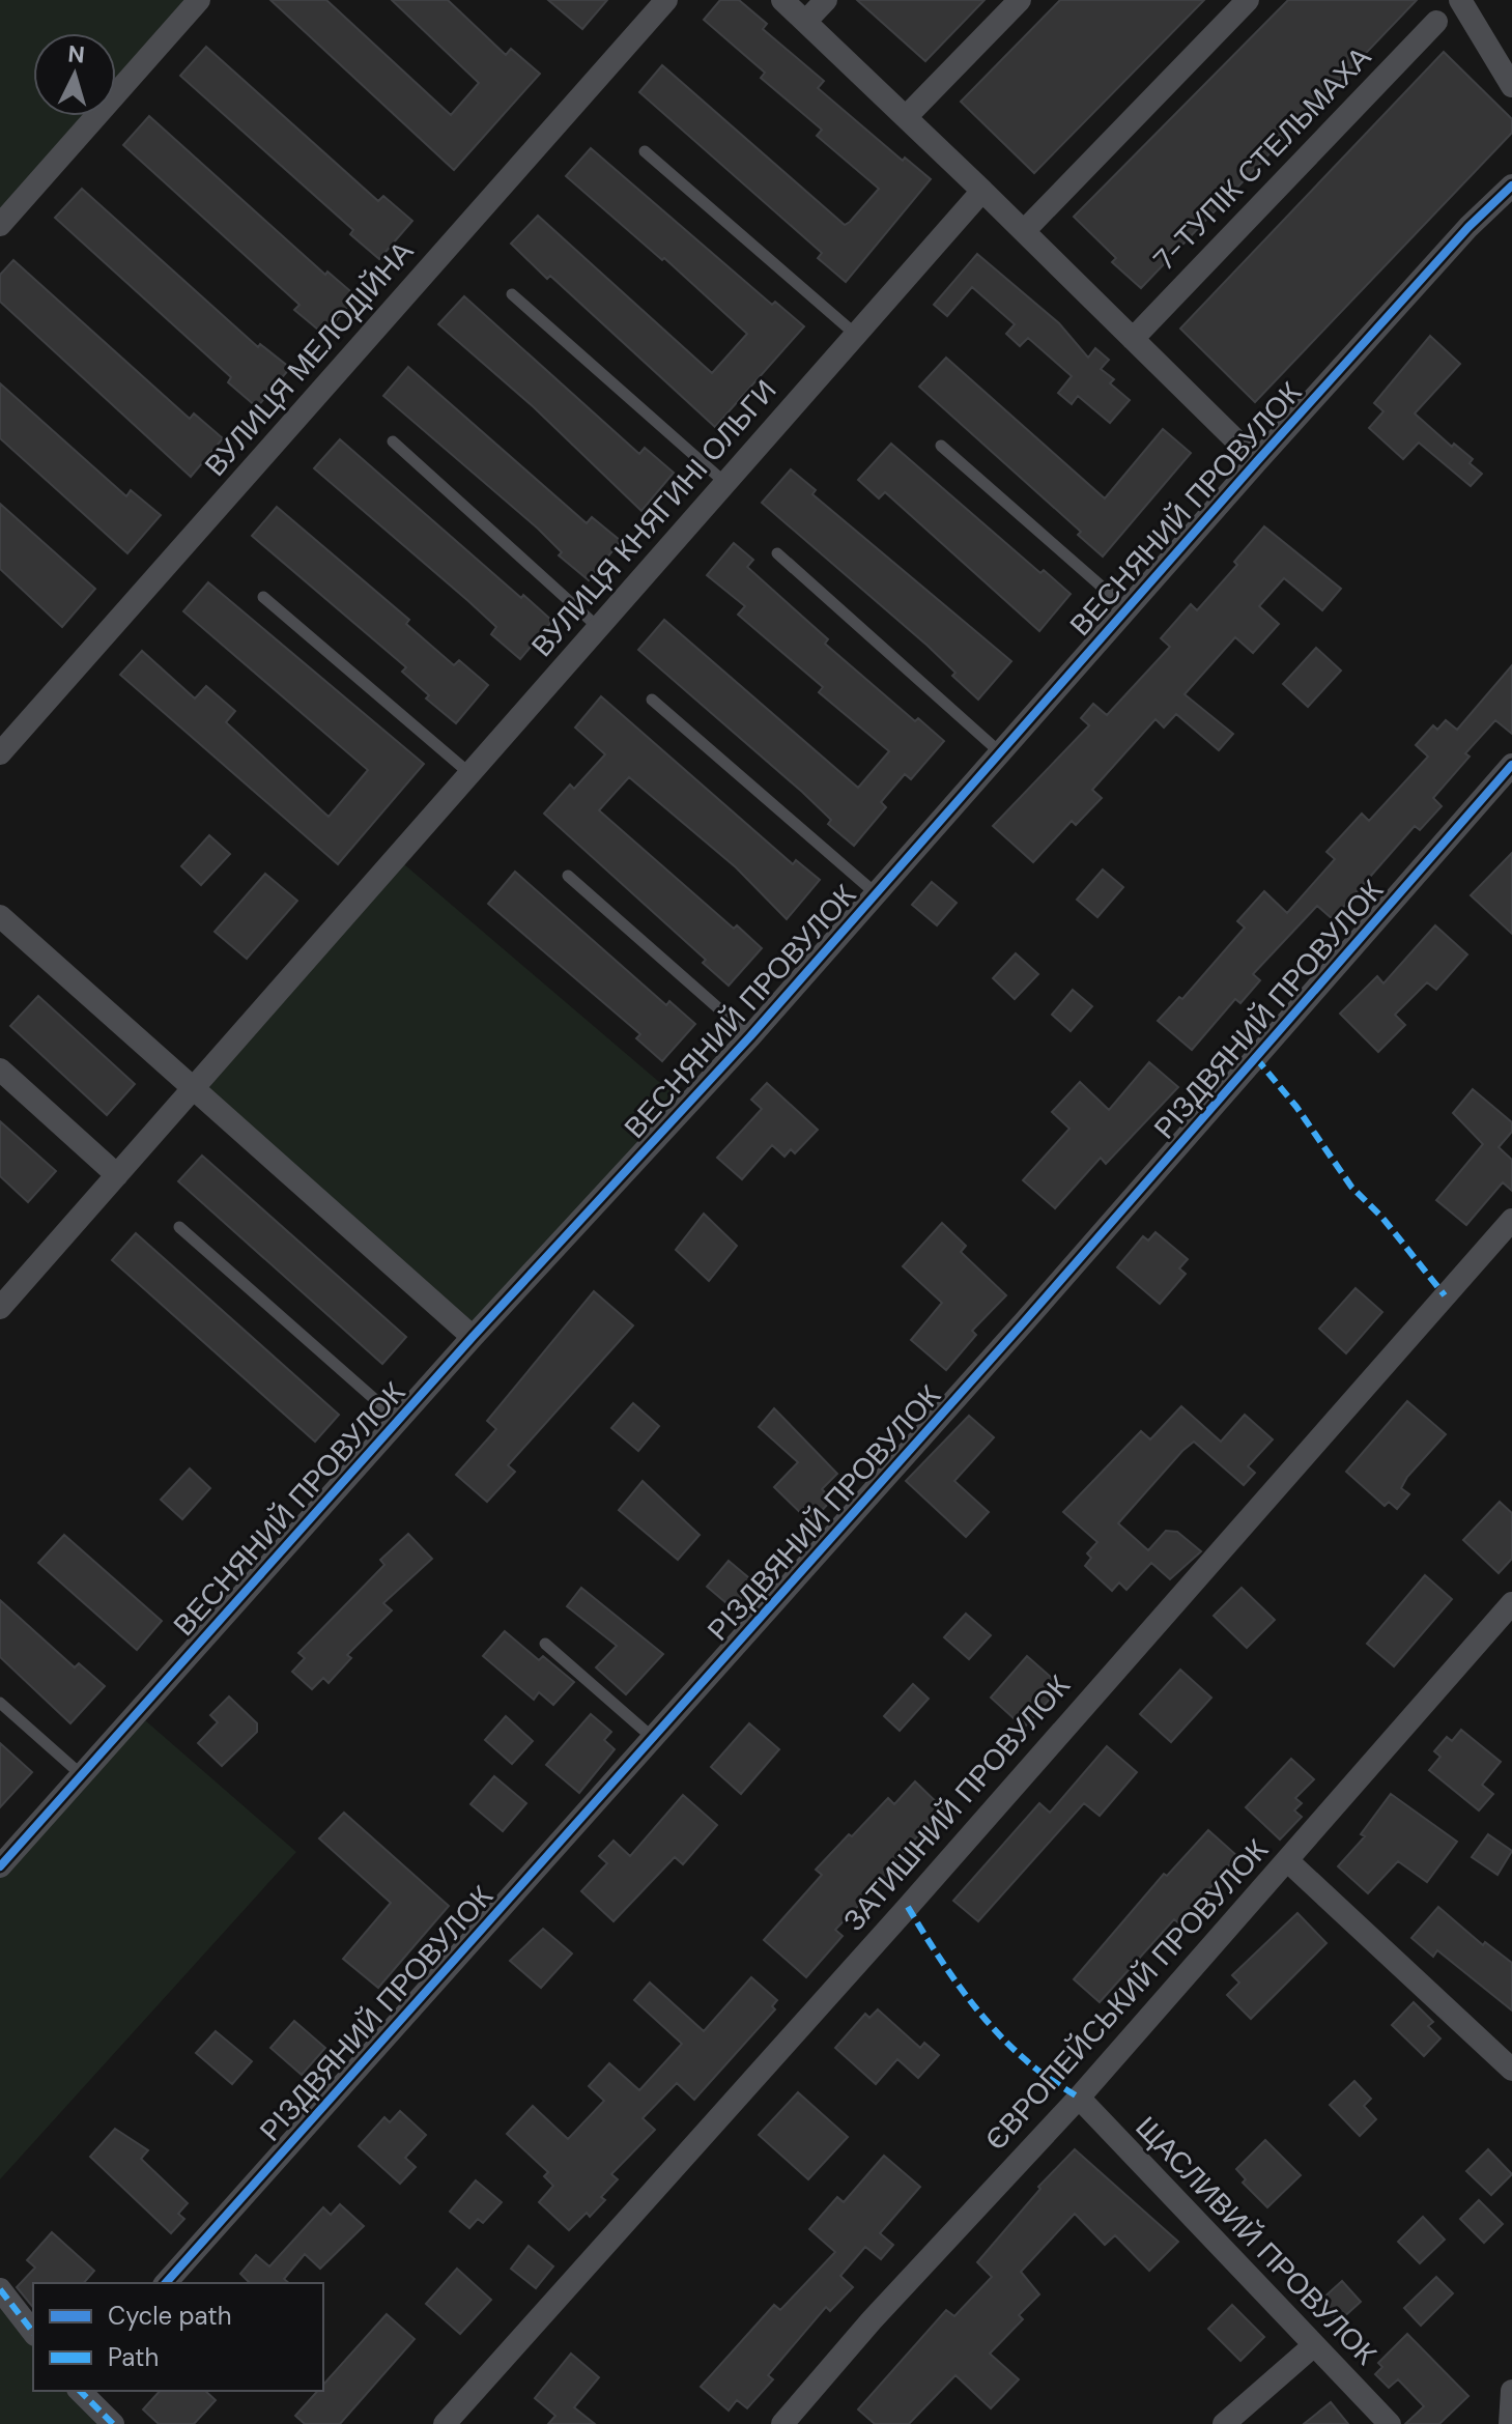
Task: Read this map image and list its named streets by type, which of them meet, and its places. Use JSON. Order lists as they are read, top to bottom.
{
  "streets": {
    "street": [
      "7-ТУПІК СТЕЛЬМАХА",
      "ВУЛИЦЯ МЕЛОДІЙНА",
      "ВЕСНЯНИЙ ПРОВУЛОК",
      "ВУЛИЦЯ КНЯГИНІ ОЛЬГИ",
      "РІЗДВЯНИЙ ПРОВУЛОК",
      "ЗАТИШНИЙ ПРОВУЛОК",
      "ЄВРОПЕЙСЬКИЙ ПРОВУЛОК",
      "ЩАСЛИВИЙ ПРОВУЛОК"
    ]
  },
  "crossings": [
    ["ЄВРОПЕЙСЬКИЙ ПРОВУЛОК", "ЩАСЛИВИЙ ПРОВУЛОК"]
  ],
  "legend": ["Cycle path", "Path"],
  "north": "top"
}
